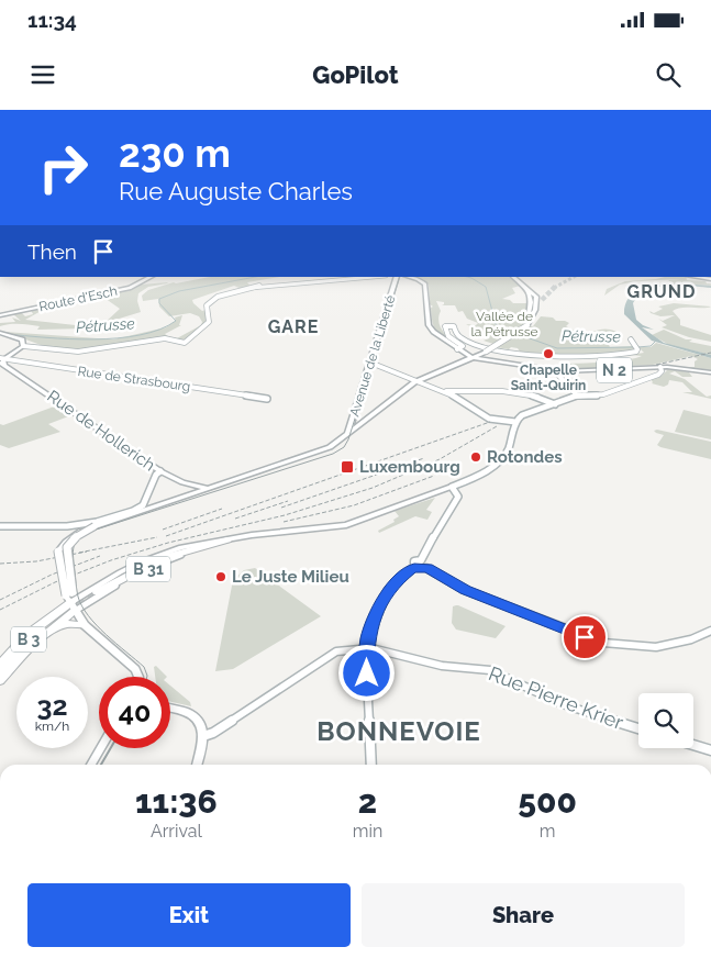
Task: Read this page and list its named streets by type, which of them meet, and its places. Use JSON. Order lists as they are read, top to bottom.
{
  "streets": {
    "highway": ["B 31", "B 3"],
    "main road": [
      "Route d'Esch",
      "Avenue de la Liberté",
      "N 2",
      "Rue de Strasbourg",
      "Rue de Hollerich",
      "Rue Pierre Krier"
    ]
  },
  "crossings": [
    ["Rue de Strasbourg", "Rue de Hollerich"],
    ["B 31", "B 3"]
  ],
  "districts": ["GRUND", "GARE", "BONNEVOIE"],
  "water": ["Pétrusse"],
  "parks": ["Vallée de la Pétrusse"],
  "places": {
    "other": ["Chapelle Saint-Quirin", "Rotondes", "Le Juste Milieu"],
    "transit": ["Luxembourg"]
  },
  "page": {
    "status": "11:34",
    "header": "GoPilot",
    "turn": ["230 m", "Rue Auguste Charles"],
    "then": "Then",
    "speed": "32 km/h",
    "limit": "40",
    "eta": [
      "11:36",
      "Arrival",
      "2",
      "min",
      "500",
      "m"
    ],
    "buttons": ["Exit", "Share"]
  }
}
